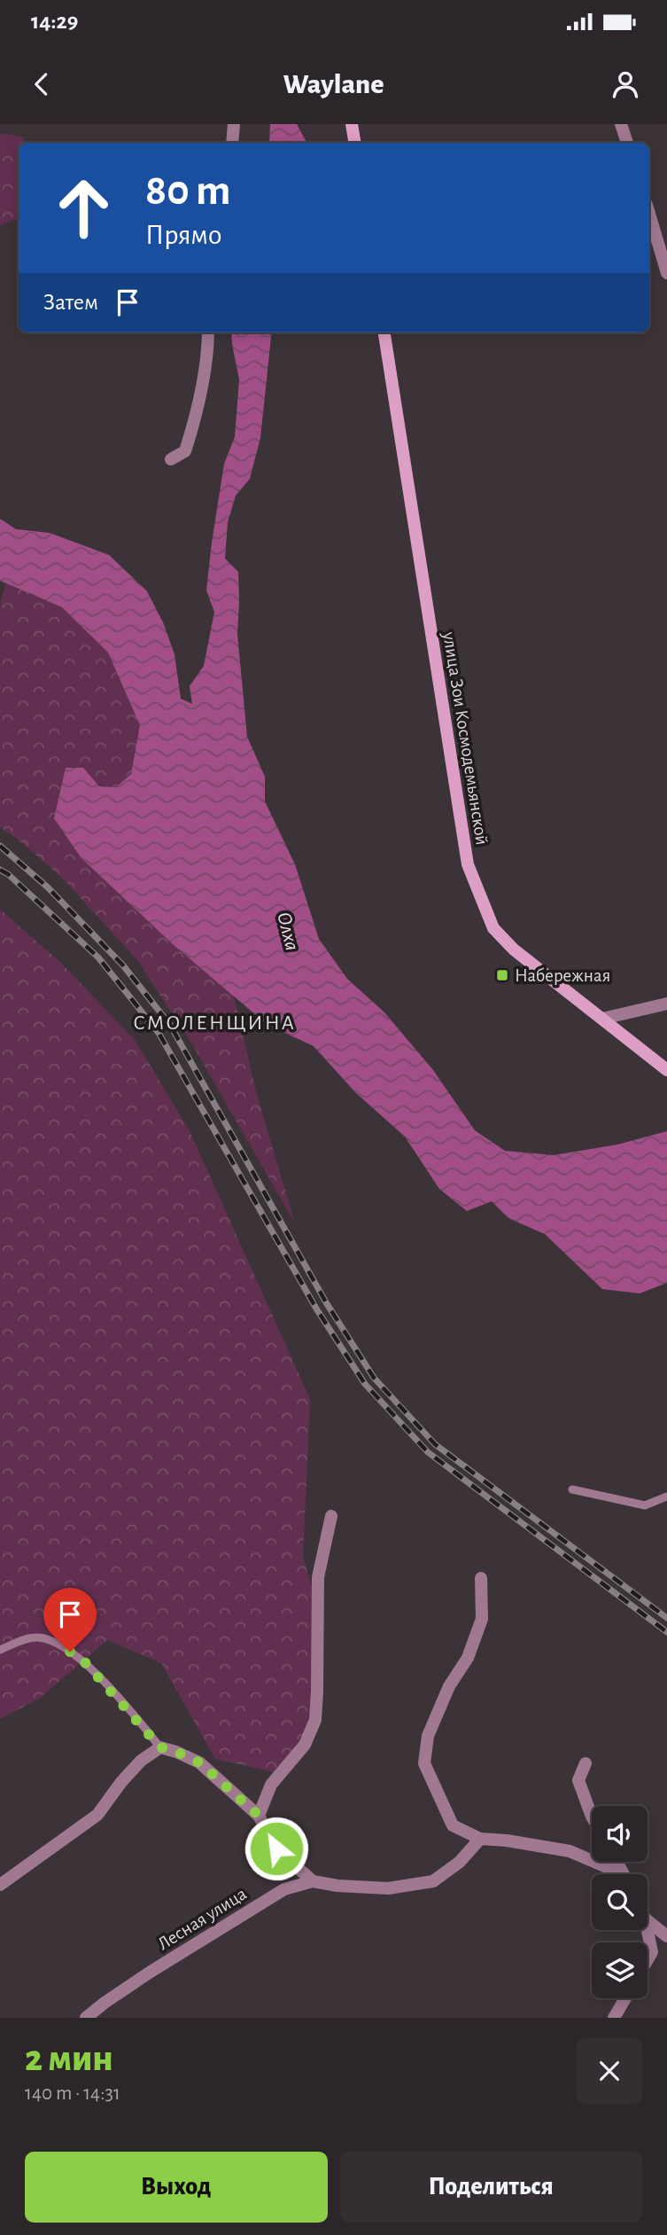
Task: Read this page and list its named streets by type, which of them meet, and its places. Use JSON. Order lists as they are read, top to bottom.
{
  "streets": {
    "main road": ["улица Зои Космодемьянской"],
    "street": ["Лесная улица"]
  },
  "districts": ["СМОЛЕНЩИНА"],
  "water": ["Олха"],
  "places": {
    "transit": ["Набережная"]
  },
  "page": {
    "status": "14:29",
    "header": "Waylane",
    "turn": ["80 m", "Прямо"],
    "then": "Затем",
    "heading": ["2 мин", "140 m · 14:31"],
    "buttons": ["Выход", "Поделиться"]
  }
}
